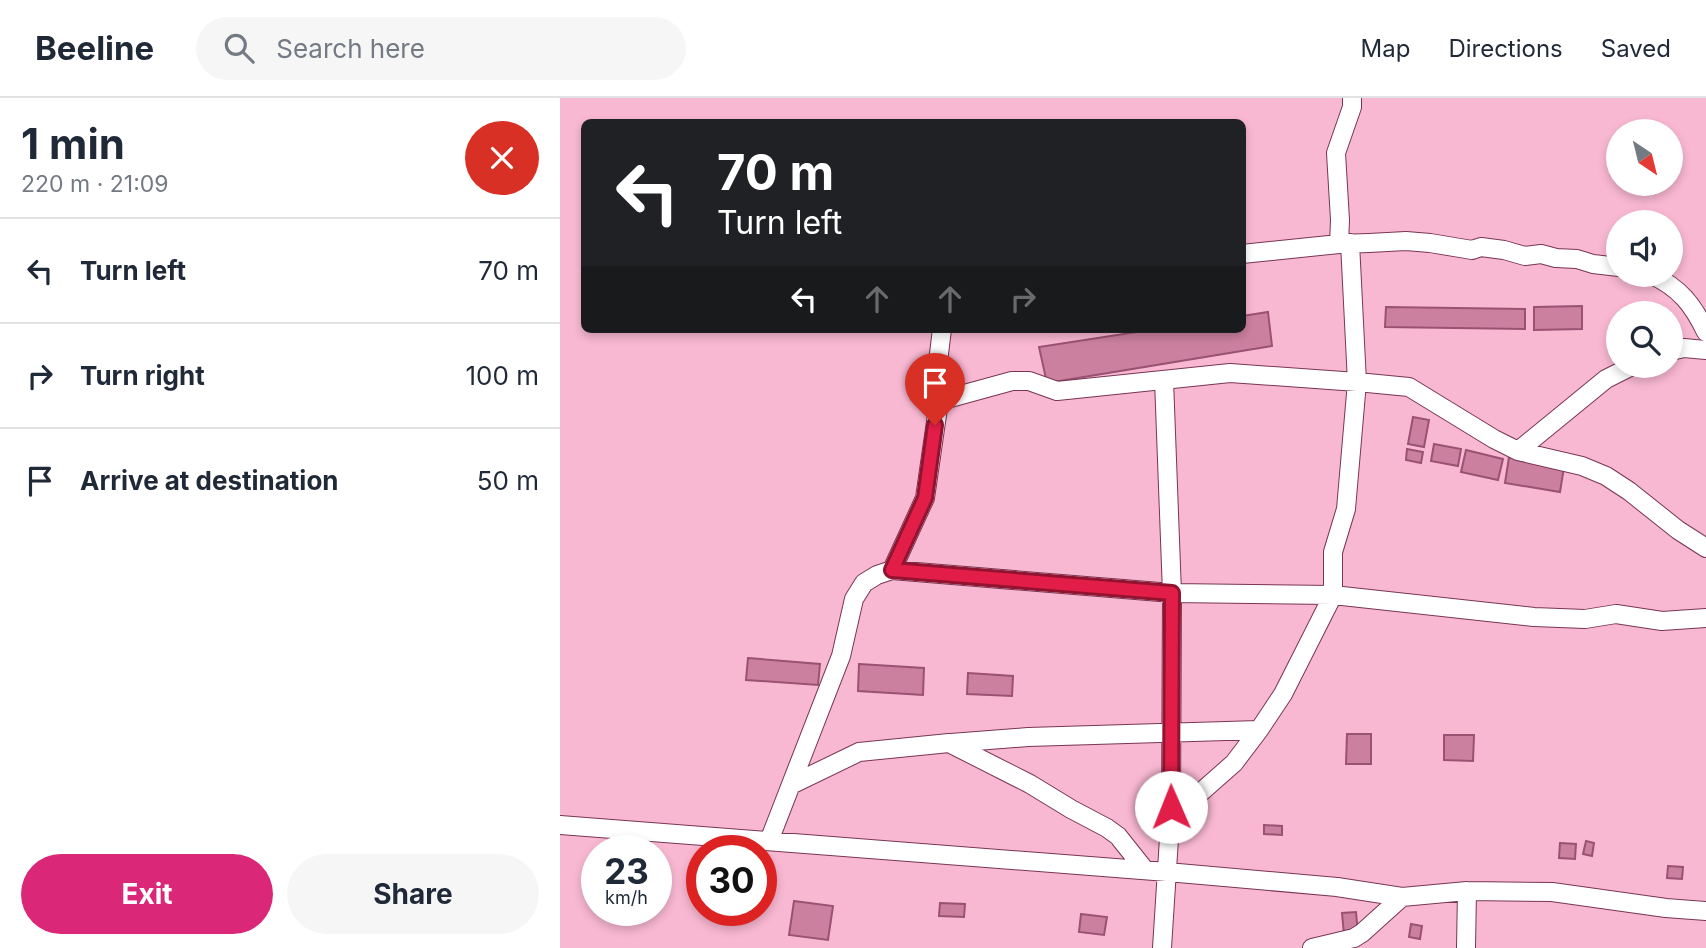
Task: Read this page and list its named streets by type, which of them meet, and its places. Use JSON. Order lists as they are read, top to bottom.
{
  "north": "bottom right",
  "page": {
    "header": "Beeline",
    "search": "Search here",
    "nav": ["Map", "Directions", "Saved"],
    "heading": ["1 min", "220 m · 21:09"],
    "turn": ["70 m", "Turn left"],
    "list": [
      {
        "name": "Turn left",
        "value": "70 m"
      },
      {
        "name": "Turn right",
        "value": "100 m"
      },
      {
        "name": "Arrive at destination",
        "value": "50 m"
      }
    ],
    "speed": "23 km/h",
    "limit": "30",
    "buttons": ["Exit", "Share"]
  }
}
